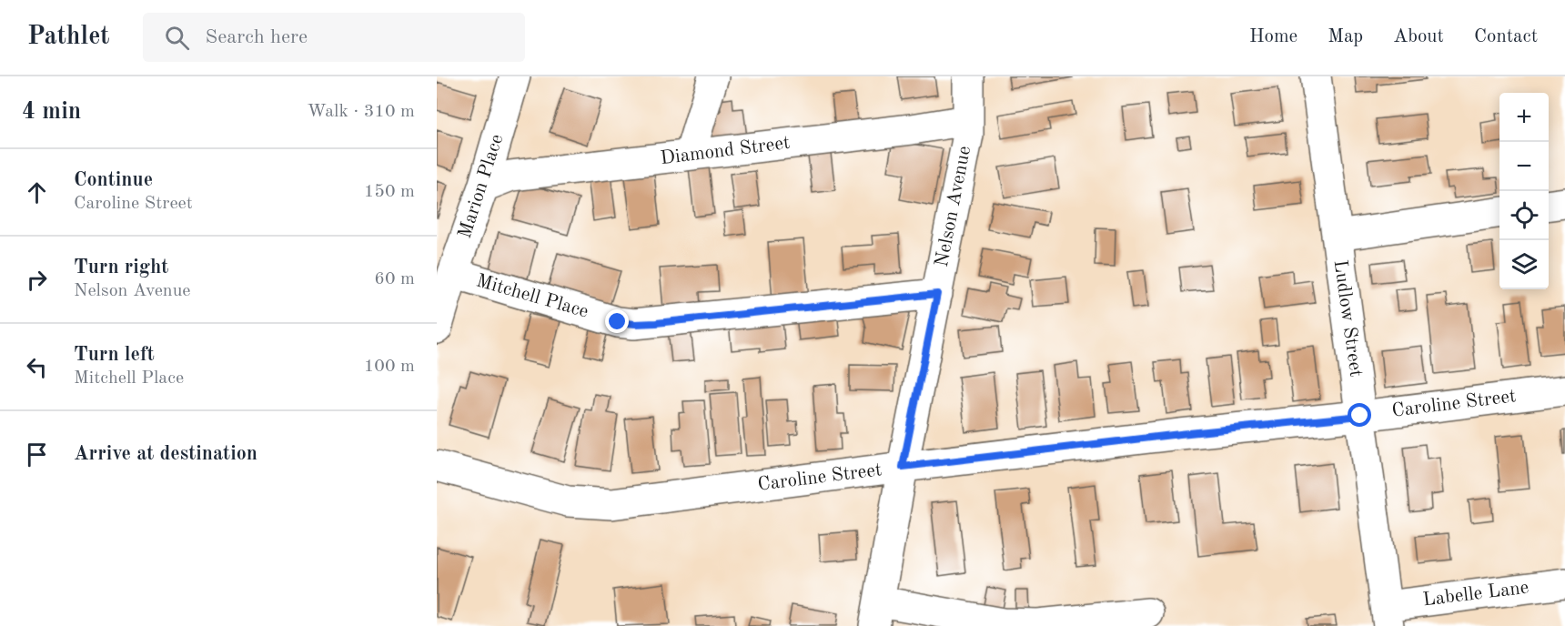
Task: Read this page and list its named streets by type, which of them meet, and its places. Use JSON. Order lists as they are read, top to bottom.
{
  "streets": {
    "street": [
      "Diamond Street",
      "Marion Place",
      "Nelson Avenue",
      "Mitchell Place",
      "Ludlow Street",
      "Caroline Street",
      "Labelle Lane"
    ]
  },
  "crossings": [
    ["Diamond Street", "Marion Place"],
    ["Diamond Street", "Nelson Avenue"],
    ["Marion Place", "Mitchell Place"],
    ["Nelson Avenue", "Mitchell Place"],
    ["Nelson Avenue", "Caroline Street"],
    ["Ludlow Street", "Caroline Street"],
    ["Ludlow Street", "Labelle Lane"]
  ],
  "page": {
    "header": "Pathlet",
    "search": "Search here",
    "nav": [
      "Home",
      "Map",
      "About",
      "Contact"
    ],
    "heading": ["4 min", "Walk · 310 m"],
    "map_buttons": ["+", "−"],
    "list": [
      ["Continue", "Caroline Street", "150 m"],
      ["Turn right", "Nelson Avenue", "60 m"],
      ["Turn left", "Mitchell Place", "100 m"],
      "Arrive at destination"
    ]
  }
}
